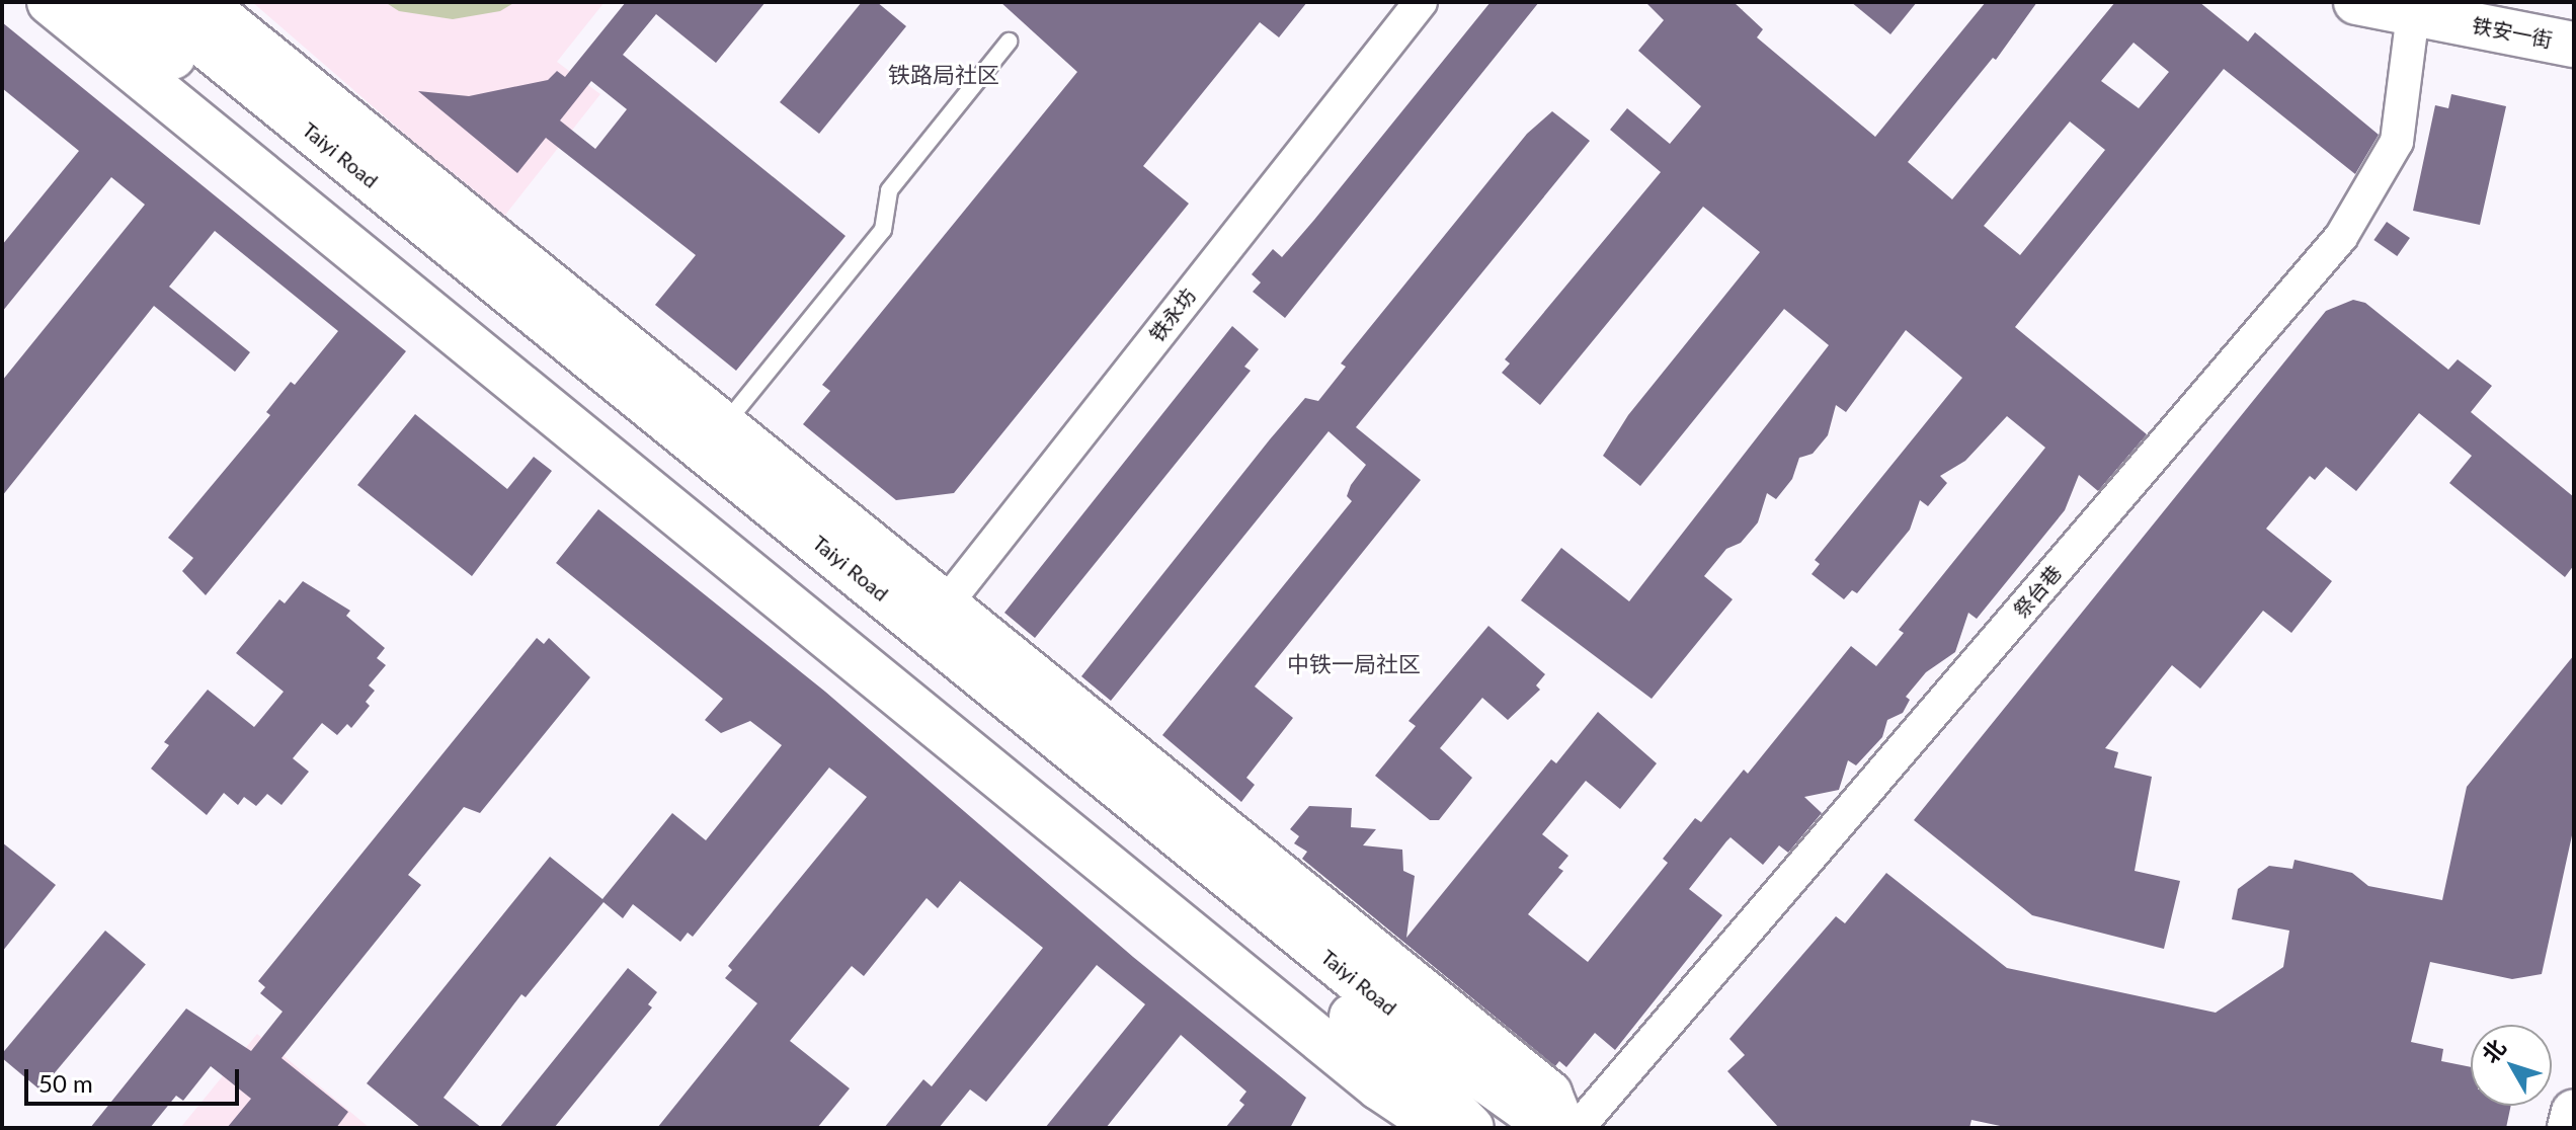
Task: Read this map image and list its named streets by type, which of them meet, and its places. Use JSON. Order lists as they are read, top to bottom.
{
  "streets": {
    "main road": ["铁安一街", "Taiyi Road"],
    "street": ["铁永坊", "祭台巷"]
  },
  "crossings": [
    ["铁安一街", "祭台巷"],
    ["Taiyi Road", "铁永坊"]
  ],
  "districts": ["铁路局社区", "中铁一局社区"],
  "scale_bar": "50 m",
  "north": "top left"
}
